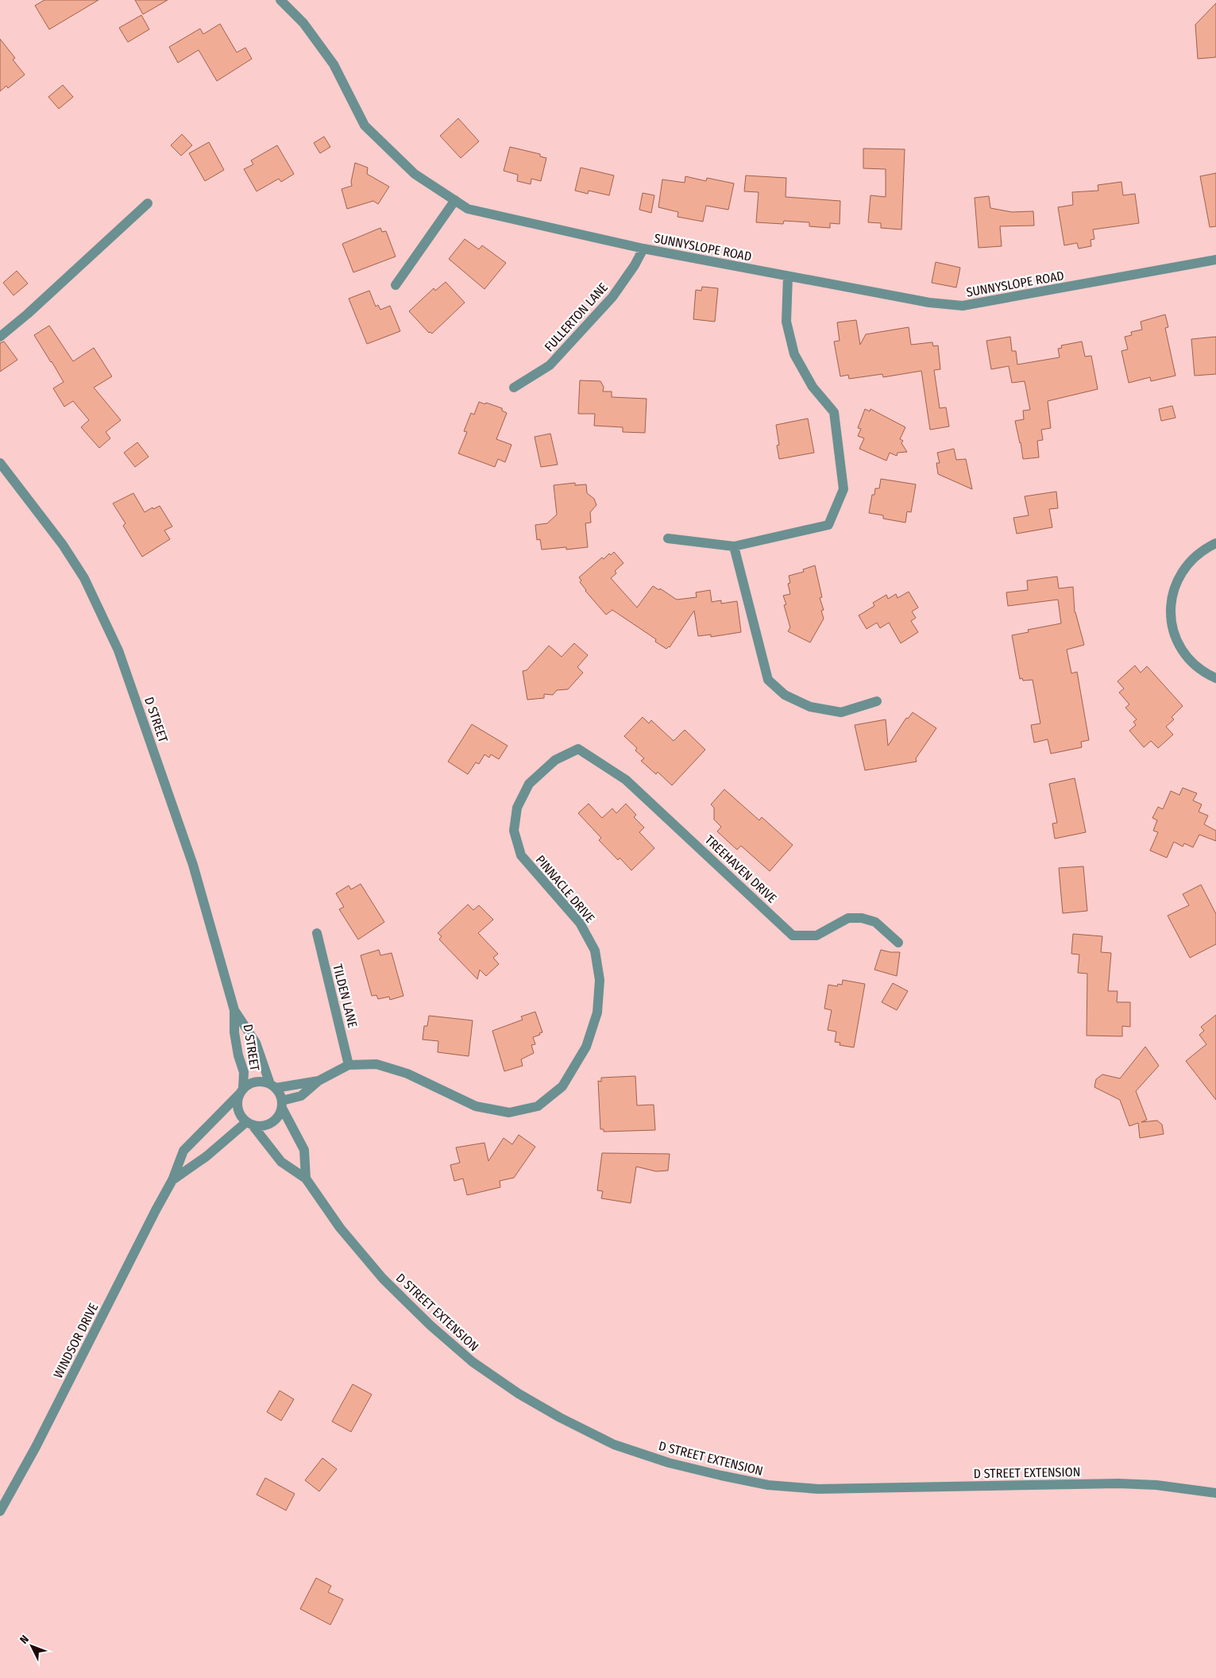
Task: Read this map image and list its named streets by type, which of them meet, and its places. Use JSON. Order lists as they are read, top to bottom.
{
  "streets": {
    "street": [
      "SUNNYSLOPE ROAD",
      "FULLERTON LANE",
      "D STREET",
      "TREEHAVEN DRIVE",
      "PINNACLE DRIVE",
      "TILDEN LANE",
      "D STREET EXTENSION",
      "WINDSOR DRIVE"
    ]
  },
  "crossings": [
    ["SUNNYSLOPE ROAD", "FULLERTON LANE"],
    ["D STREET", "PINNACLE DRIVE"],
    ["D STREET", "D STREET EXTENSION"],
    ["D STREET", "WINDSOR DRIVE"],
    ["TREEHAVEN DRIVE", "PINNACLE DRIVE"],
    ["PINNACLE DRIVE", "TILDEN LANE"],
    ["PINNACLE DRIVE", "D STREET EXTENSION"],
    ["PINNACLE DRIVE", "WINDSOR DRIVE"],
    ["D STREET EXTENSION", "WINDSOR DRIVE"]
  ],
  "north": "top left"
}
